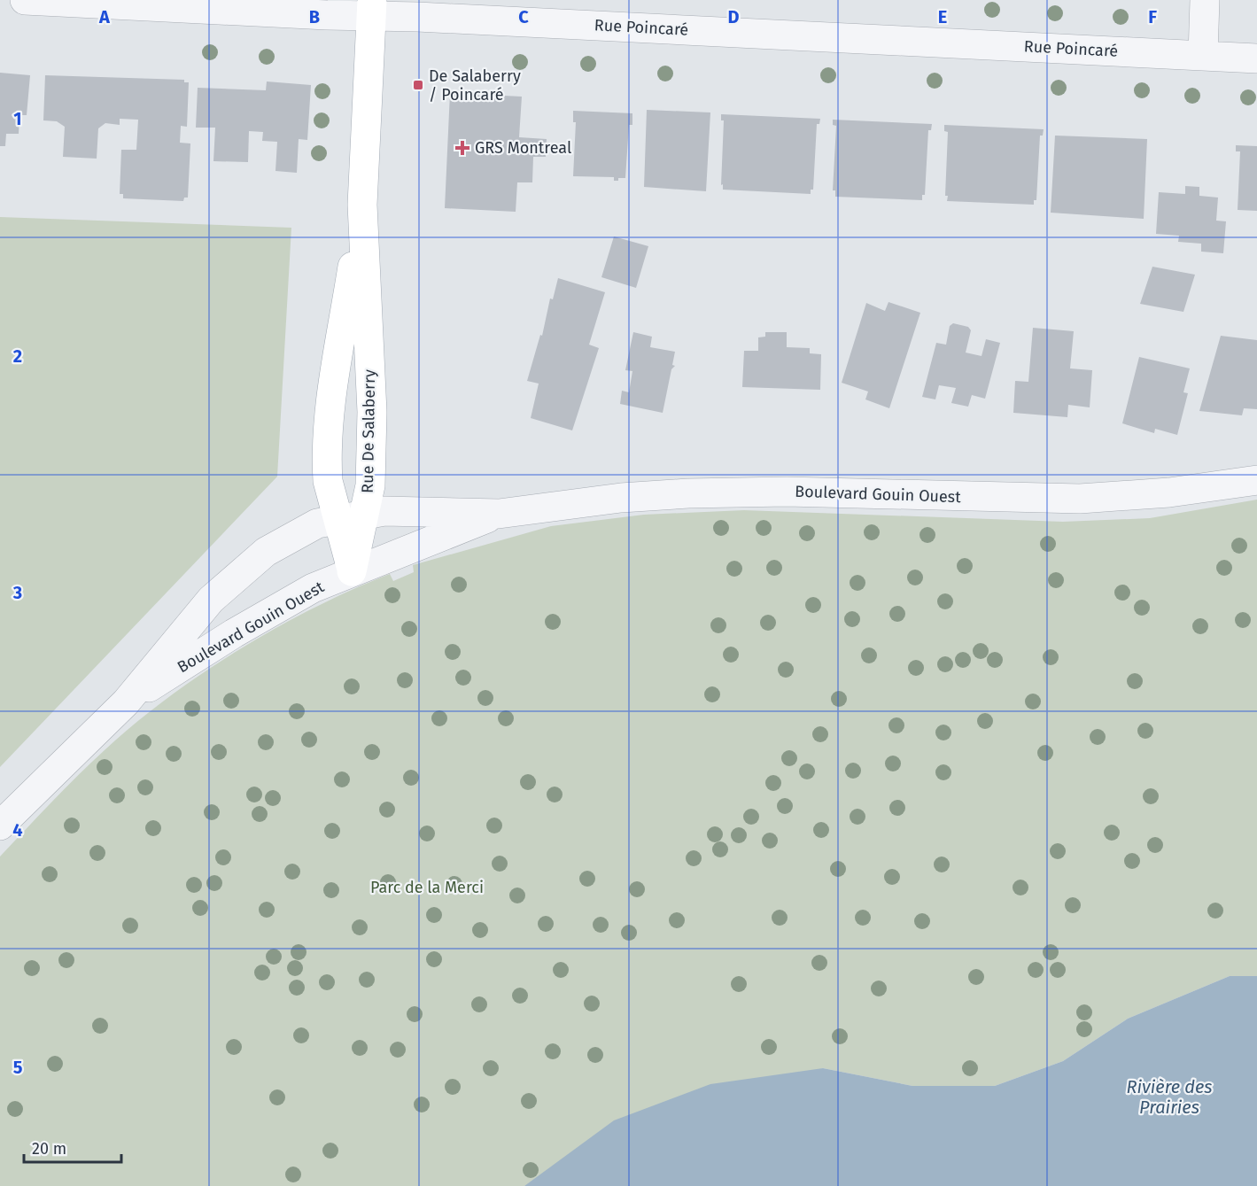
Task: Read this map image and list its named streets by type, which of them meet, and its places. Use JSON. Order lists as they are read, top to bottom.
{
  "streets": {
    "main road": ["Rue De Salaberry"],
    "street": ["Rue Poincaré", "Boulevard Gouin Ouest"]
  },
  "crossings": [
    ["Rue Poincaré", "Rue De Salaberry"],
    ["Rue De Salaberry", "Boulevard Gouin Ouest"]
  ],
  "water": ["Rivière des Prairies"],
  "parks": ["Parc de la Merci"],
  "places": {
    "transit": ["De Salaberry / Poincaré"],
    "health": ["GRS Montreal"]
  },
  "scale_bar": "20 m",
  "grid": {
    "columns": [
      "A",
      "B",
      "C",
      "D",
      "E",
      "F"
    ],
    "rows": [
      "1",
      "2",
      "3",
      "4",
      "5"
    ]
  }
}
